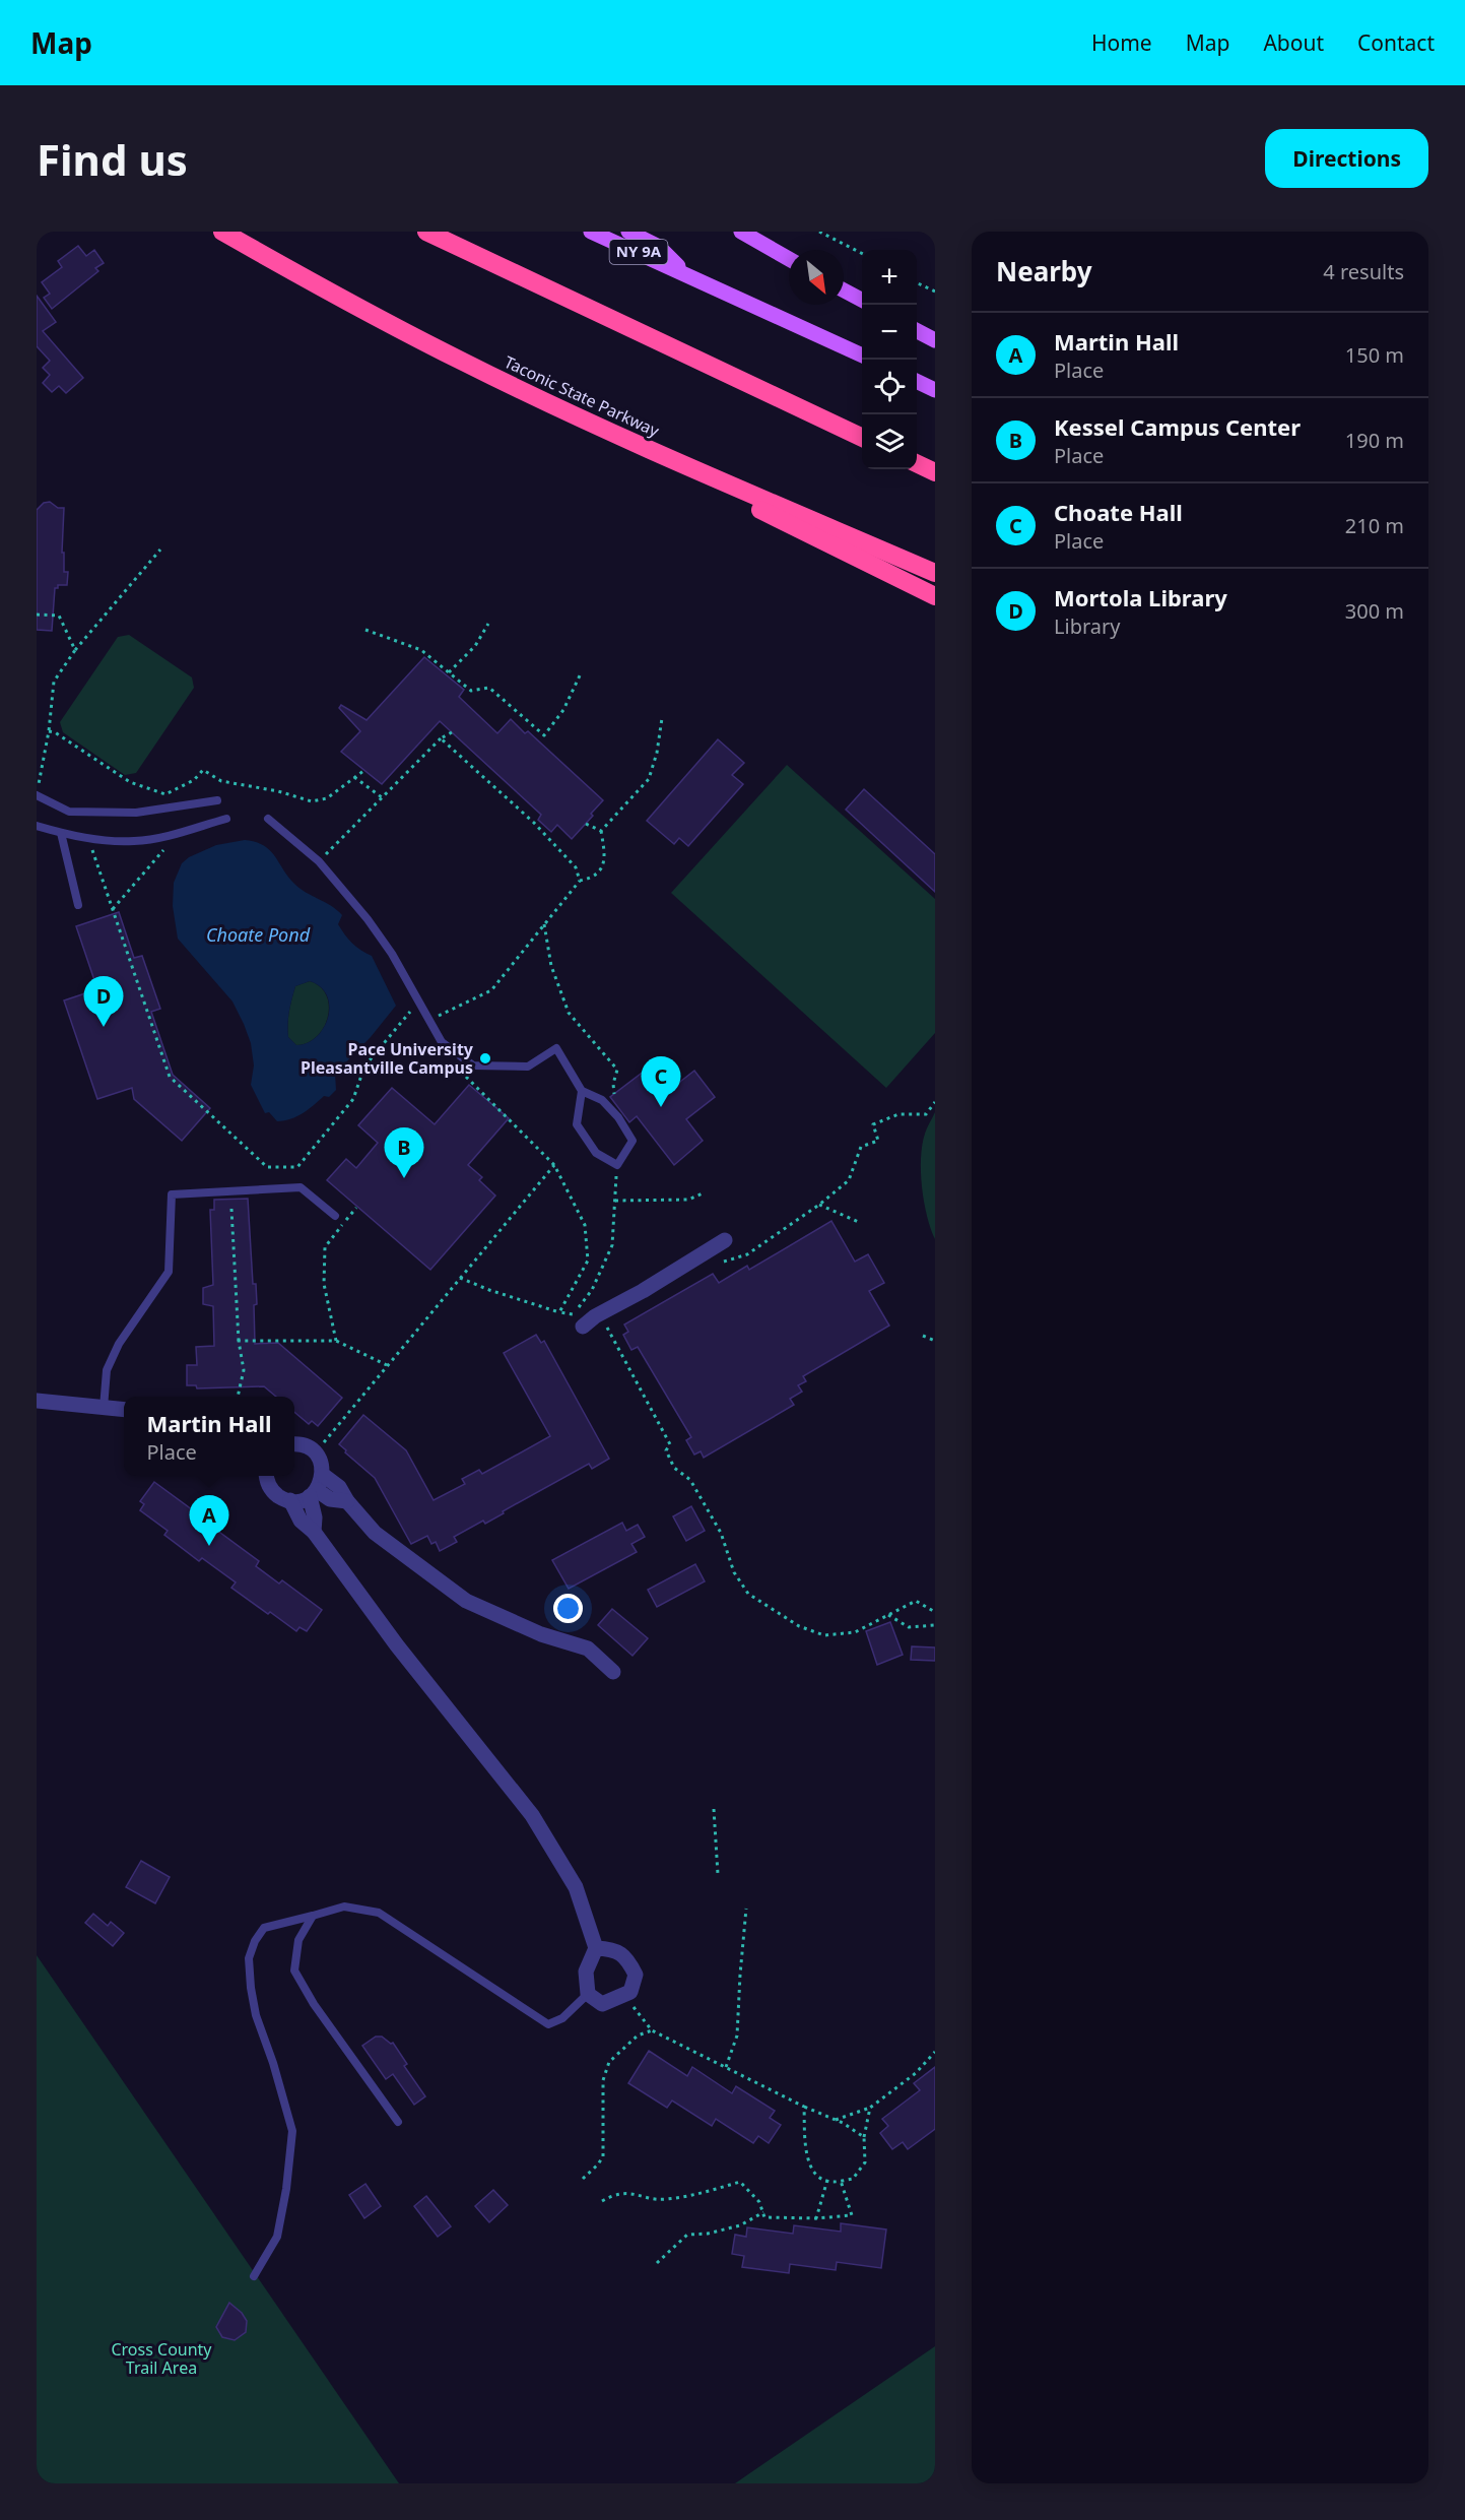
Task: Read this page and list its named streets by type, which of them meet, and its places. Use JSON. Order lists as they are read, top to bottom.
{
  "streets": {
    "highway": ["Taconic State Parkway"],
    "main road": ["NY 9A"]
  },
  "water": ["Choate Pond"],
  "parks": ["Cross County Trail Area"],
  "places": ["Pace University Pleasantville Campus"],
  "north": "bottom right",
  "page": {
    "header": "Map",
    "nav": [
      "Home",
      "Map",
      "About",
      "Contact"
    ],
    "buttons": "Directions",
    "title": "Find us",
    "heading": ["Nearby", "4 results"],
    "map_buttons": ["+", "−"],
    "list": [
      {
        "mark": "A",
        "name": "Martin Hall",
        "note": "Place",
        "value": "150 m"
      },
      {
        "mark": "B",
        "name": "Kessel Campus Center",
        "note": "Place",
        "value": "190 m"
      },
      {
        "mark": "C",
        "name": "Choate Hall",
        "note": "Place",
        "value": "210 m"
      },
      {
        "mark": "D",
        "name": "Mortola Library",
        "note": "Library",
        "value": "300 m"
      }
    ],
    "pins": [
      "D",
      "C",
      "B",
      "A"
    ],
    "popup": ["Martin Hall", "Place"]
  }
}
